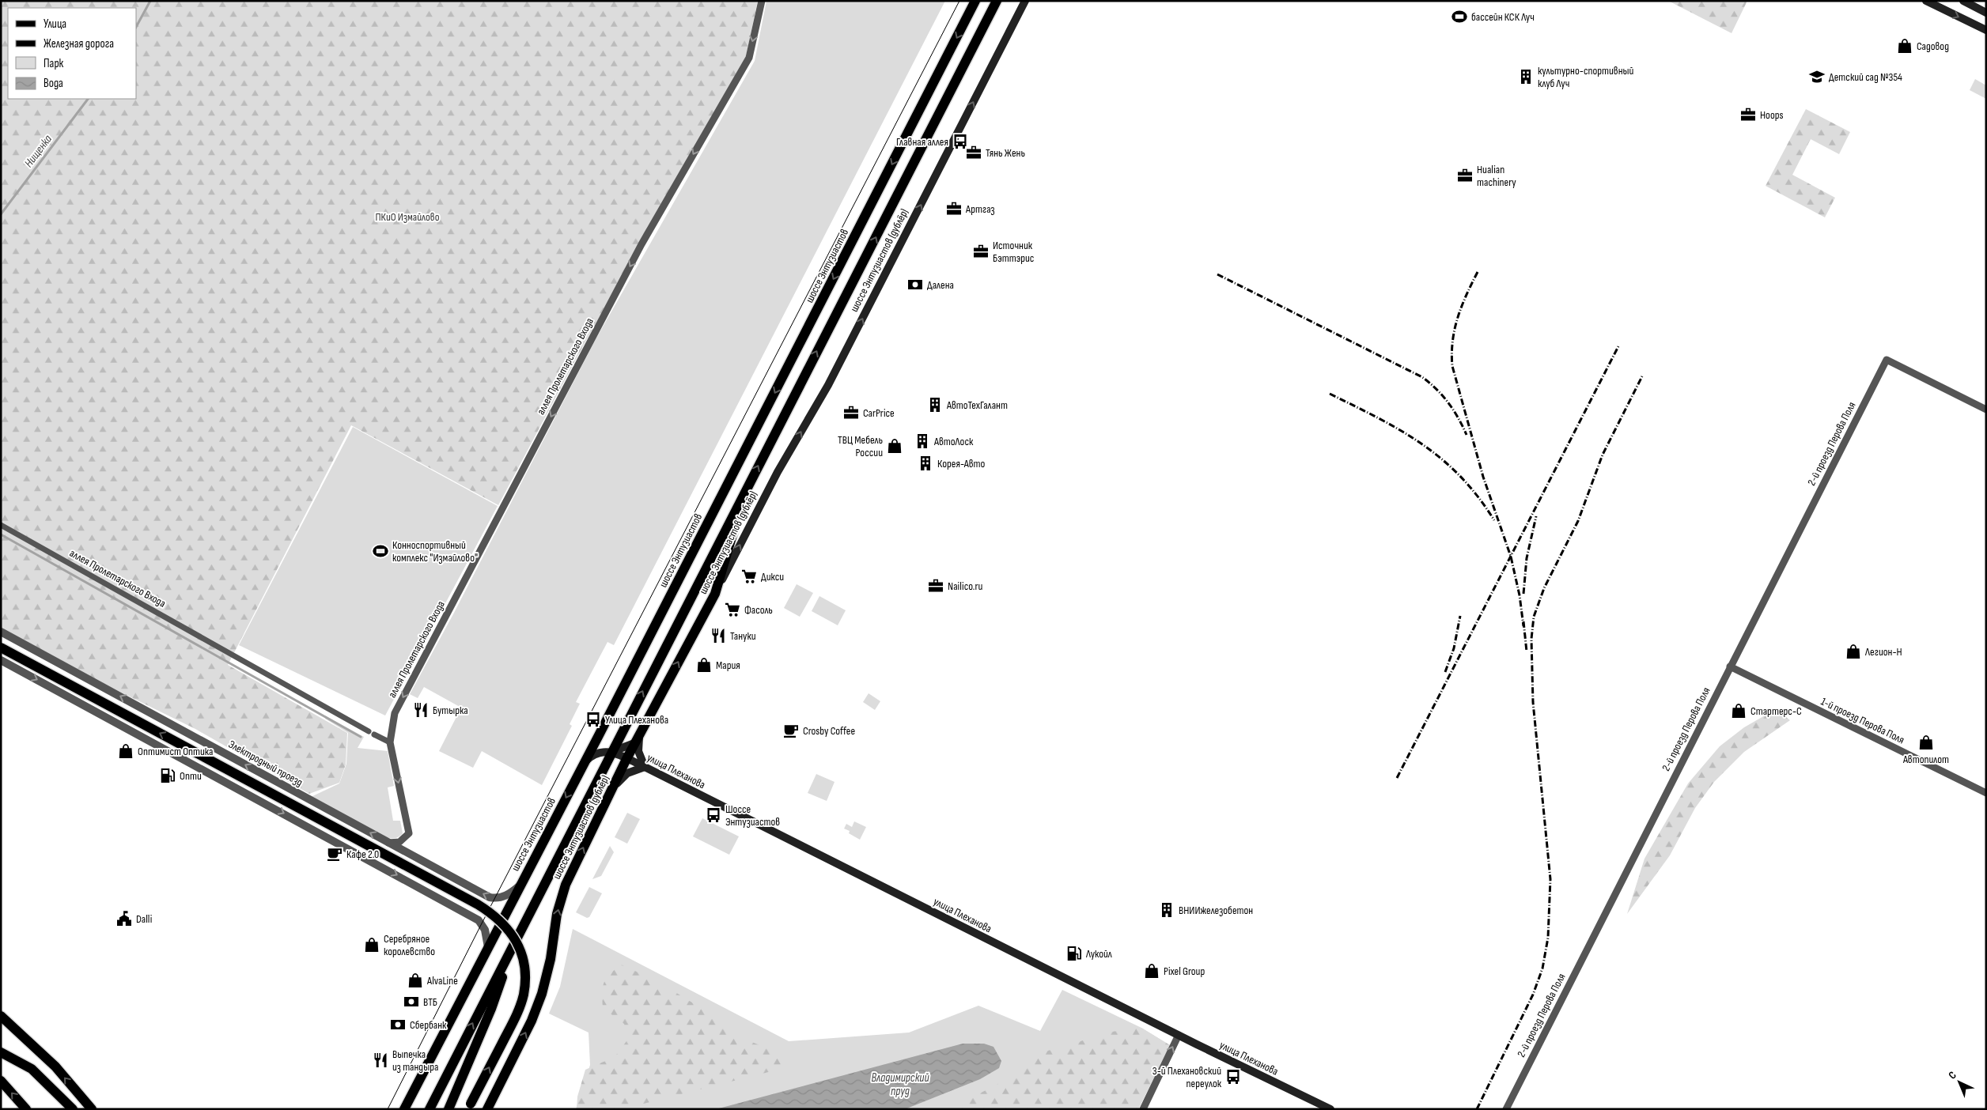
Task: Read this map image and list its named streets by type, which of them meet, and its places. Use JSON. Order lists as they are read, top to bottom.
{
  "streets": {
    "main road": ["шоссе Энтузиастов (дублёр)", "шоссе Энтузиастов", "улица Плеханова"],
    "street": [
      "аллея Пролетарского Входа",
      "2-й проезд Перова Поля",
      "1-й проезд Перова Поля",
      "Электродный проезд"
    ]
  },
  "crossings": [
    ["шоссе Энтузиастов (дублёр)", "улица Плеханова"],
    ["шоссе Энтузиастов", "Электродный проезд"],
    ["аллея Пролетарского Входа", "Электродный проезд"],
    ["2-й проезд Перова Поля", "1-й проезд Перова Поля"]
  ],
  "one_way": ["аллея Пролетарского Входа"],
  "water": ["Нищенка", "Владимирский пруд"],
  "parks": ["ПКиО Измайлово"],
  "places": {
    "sports": ["бассейн КСК Луч", "Конноспортивный комплекс \"Измайлово\""],
    "shop": [
      "Садовод",
      "ТВЦ Мебель России",
      "Легион-Н",
      "Мария",
      "Стартерс-С",
      "Автопилот",
      "Оптимист Оптика",
      "Серебряное королевство",
      "Pixel Group",
      "AlvaLine"
    ],
    "building": [
      "культурно-спортивный клуб Луч",
      "АвтоТехГалант",
      "АвтоЛоск",
      "Корея-Авто",
      "ВНИИжелезобетон"
    ],
    "school or university": ["Детский сад №354"],
    "office": [
      "Hoops",
      "Тянь Жень",
      "Hualian machinery",
      "Артгаз",
      "Источник Бэттэрис",
      "CarPrice",
      "Nailico.ru"
    ],
    "bus stop": [
      "Главная аллея",
      "Улица Плеханова",
      "Шоссе Энтузиастов",
      "3-й Плехановский переулок"
    ],
    "bank": ["Далена", "ВТБ", "Сбербанк"],
    "supermarket": ["Дикси", "Фасоль"],
    "restaurant": ["Тануки", "Бутырка", "Выпечка из тандыра"],
    "cafe": ["Crosby Coffee", "Кафе 2.0"],
    "fuel station": ["Опти", "Лукойл"],
    "public building": ["Dalli"]
  },
  "legend": [
    "Улица",
    "Железная дорога",
    "Парк",
    "Вода"
  ],
  "north": "top left"
}
